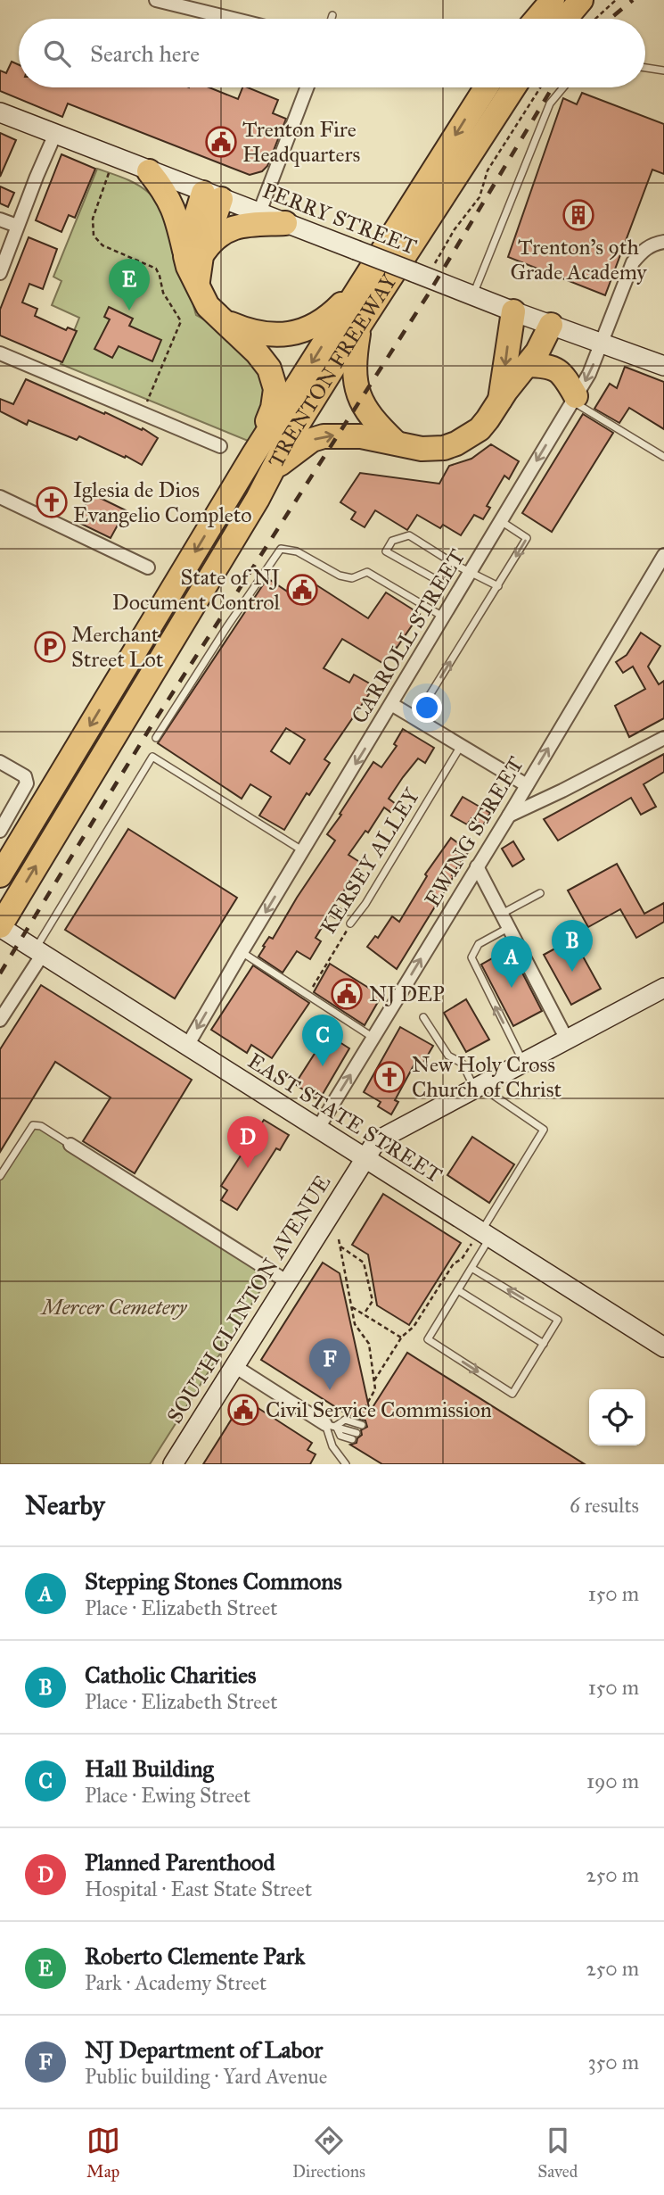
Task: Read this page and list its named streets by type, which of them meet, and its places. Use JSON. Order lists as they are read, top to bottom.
{
  "streets": {
    "highway": ["TRENTON FREEWAY"],
    "street": [
      "PERRY STREET",
      "CARROLL STREET",
      "EWING STREET",
      "EAST STATE STREET",
      "SOUTH CLINTON AVENUE"
    ],
    "lane": ["KERSEY ALLEY"]
  },
  "crossings": [
    ["PERRY STREET", "CARROLL STREET"],
    ["TRENTON FREEWAY", "EAST STATE STREET"],
    ["CARROLL STREET", "EAST STATE STREET"],
    ["EWING STREET", "EAST STATE STREET"],
    ["EAST STATE STREET", "SOUTH CLINTON AVENUE"]
  ],
  "one_way": ["CARROLL STREET", "EWING STREET"],
  "parks": ["Mercer Cemetery"],
  "places": {
    "public building": [
      "Trenton Fire Headquarters",
      "State of NJ Document Control",
      "NJ DEP",
      "Civil Service Commission"
    ],
    "building": ["Trenton's 9th Grade Academy"],
    "church": ["Iglesia de Dios Evangelio Completo", "New Holy Cross Church of Christ"],
    "parking": ["Merchant Street Lot"]
  },
  "page": {
    "search": "Search here",
    "pins": [
      "E",
      "B",
      "A",
      "C",
      "D",
      "F"
    ],
    "heading": ["Nearby", "6 results"],
    "list": [
      {
        "mark": "A",
        "name": "Stepping Stones Commons",
        "note": "Place · Elizabeth Street",
        "value": "150 m"
      },
      {
        "mark": "B",
        "name": "Catholic Charities",
        "note": "Place · Elizabeth Street",
        "value": "150 m"
      },
      {
        "mark": "C",
        "name": "Hall Building",
        "note": "Place · Ewing Street",
        "value": "190 m"
      },
      {
        "mark": "D",
        "name": "Planned Parenthood",
        "note": "Hospital · East State Street",
        "value": "250 m"
      },
      {
        "mark": "E",
        "name": "Roberto Clemente Park",
        "note": "Park · Academy Street",
        "value": "250 m"
      },
      {
        "mark": "F",
        "name": "NJ Department of Labor",
        "note": "Public building · Yard Avenue",
        "value": "350 m"
      }
    ],
    "nav": ["Map", "Directions", "Saved"]
  }
}
